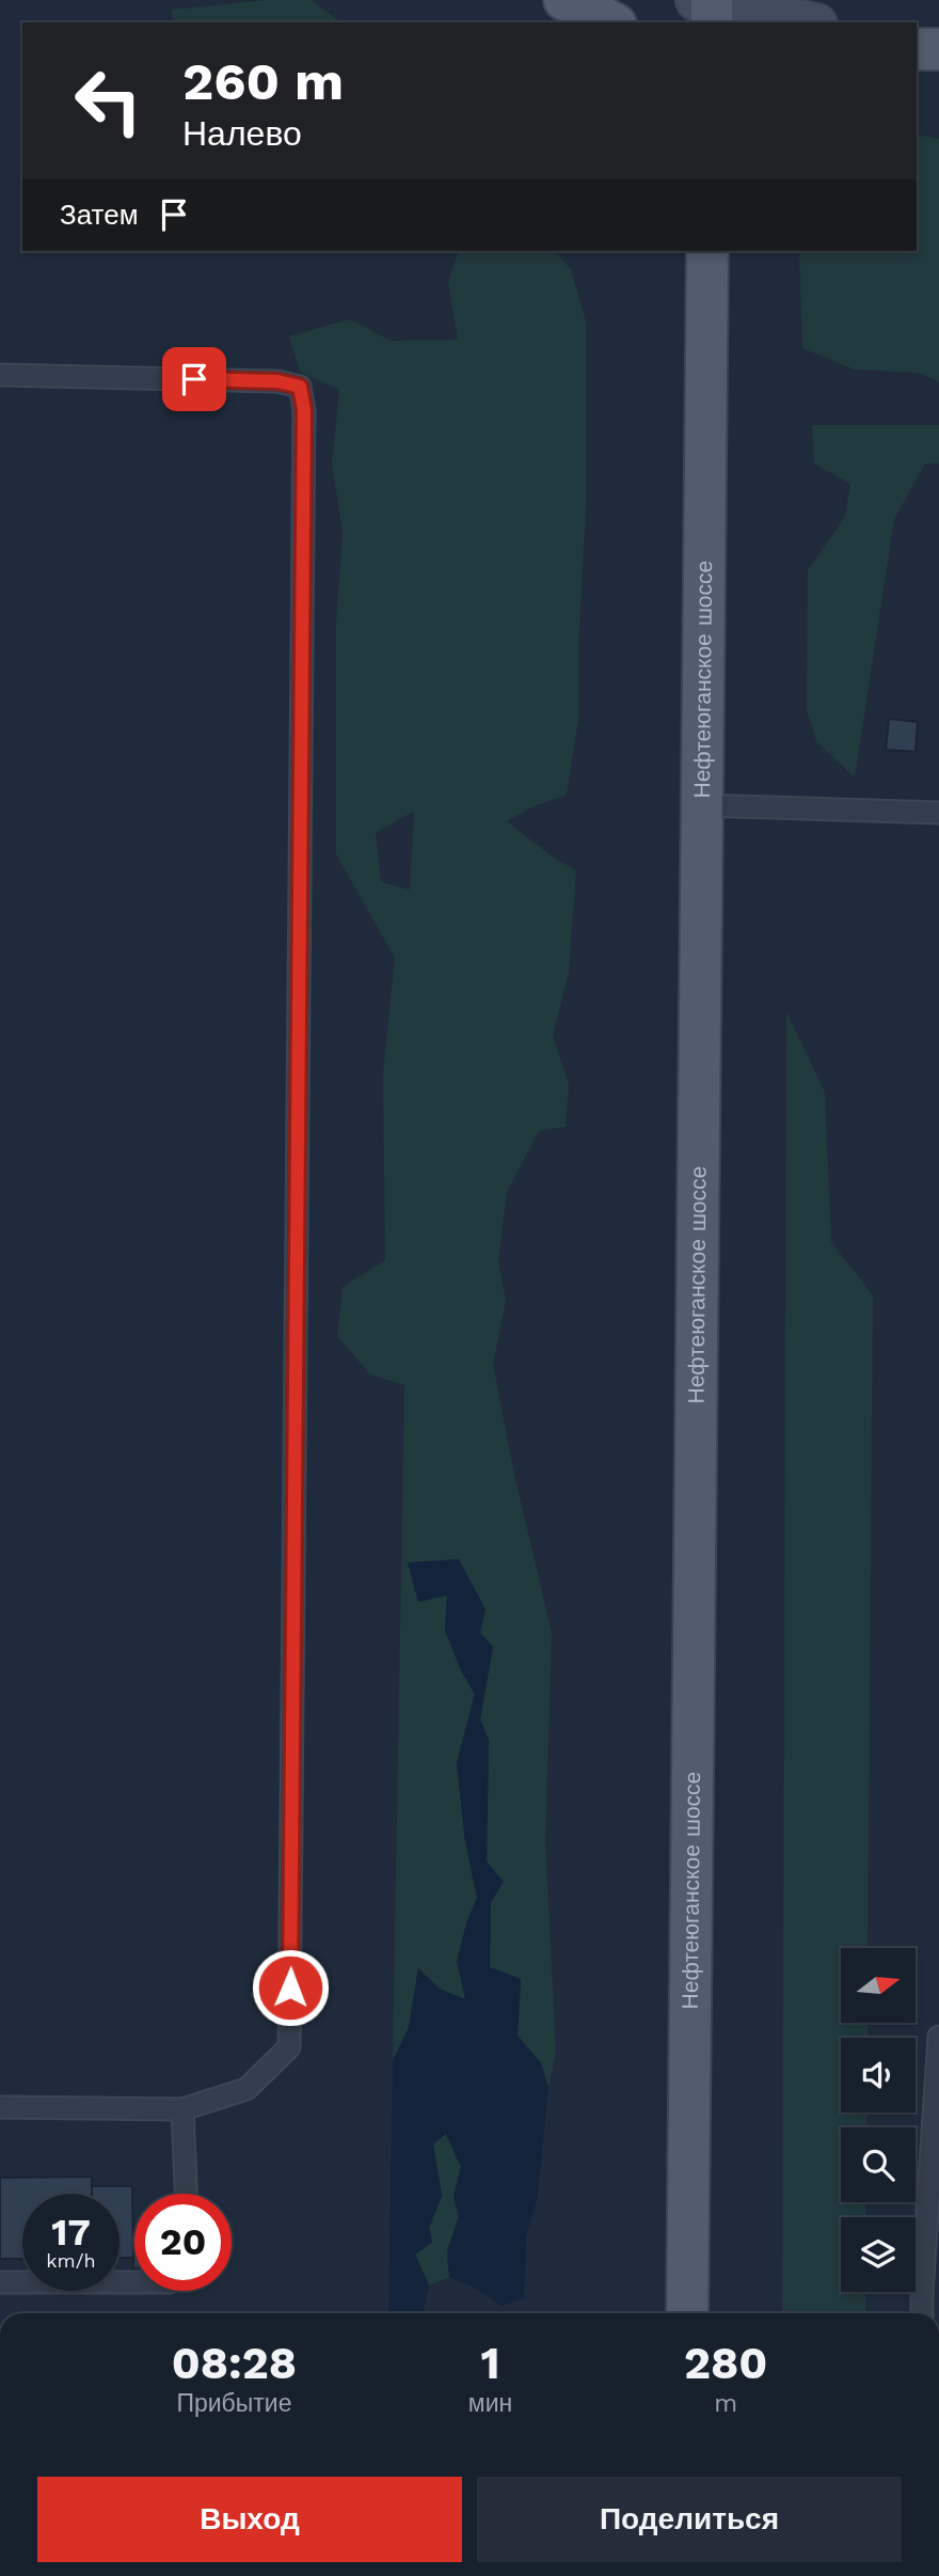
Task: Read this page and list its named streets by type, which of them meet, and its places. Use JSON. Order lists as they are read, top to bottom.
{
  "streets": {
    "main road": ["Нефтеюганское шоссе"]
  },
  "north": "right",
  "page": {
    "turn": ["260 m", "Налево"],
    "then": "Затем",
    "speed": "17 km/h",
    "limit": "20",
    "eta": [
      "08:28",
      "Прибытие",
      "1",
      "мин",
      "280",
      "m"
    ],
    "buttons": ["Выход", "Поделиться"]
  }
}
